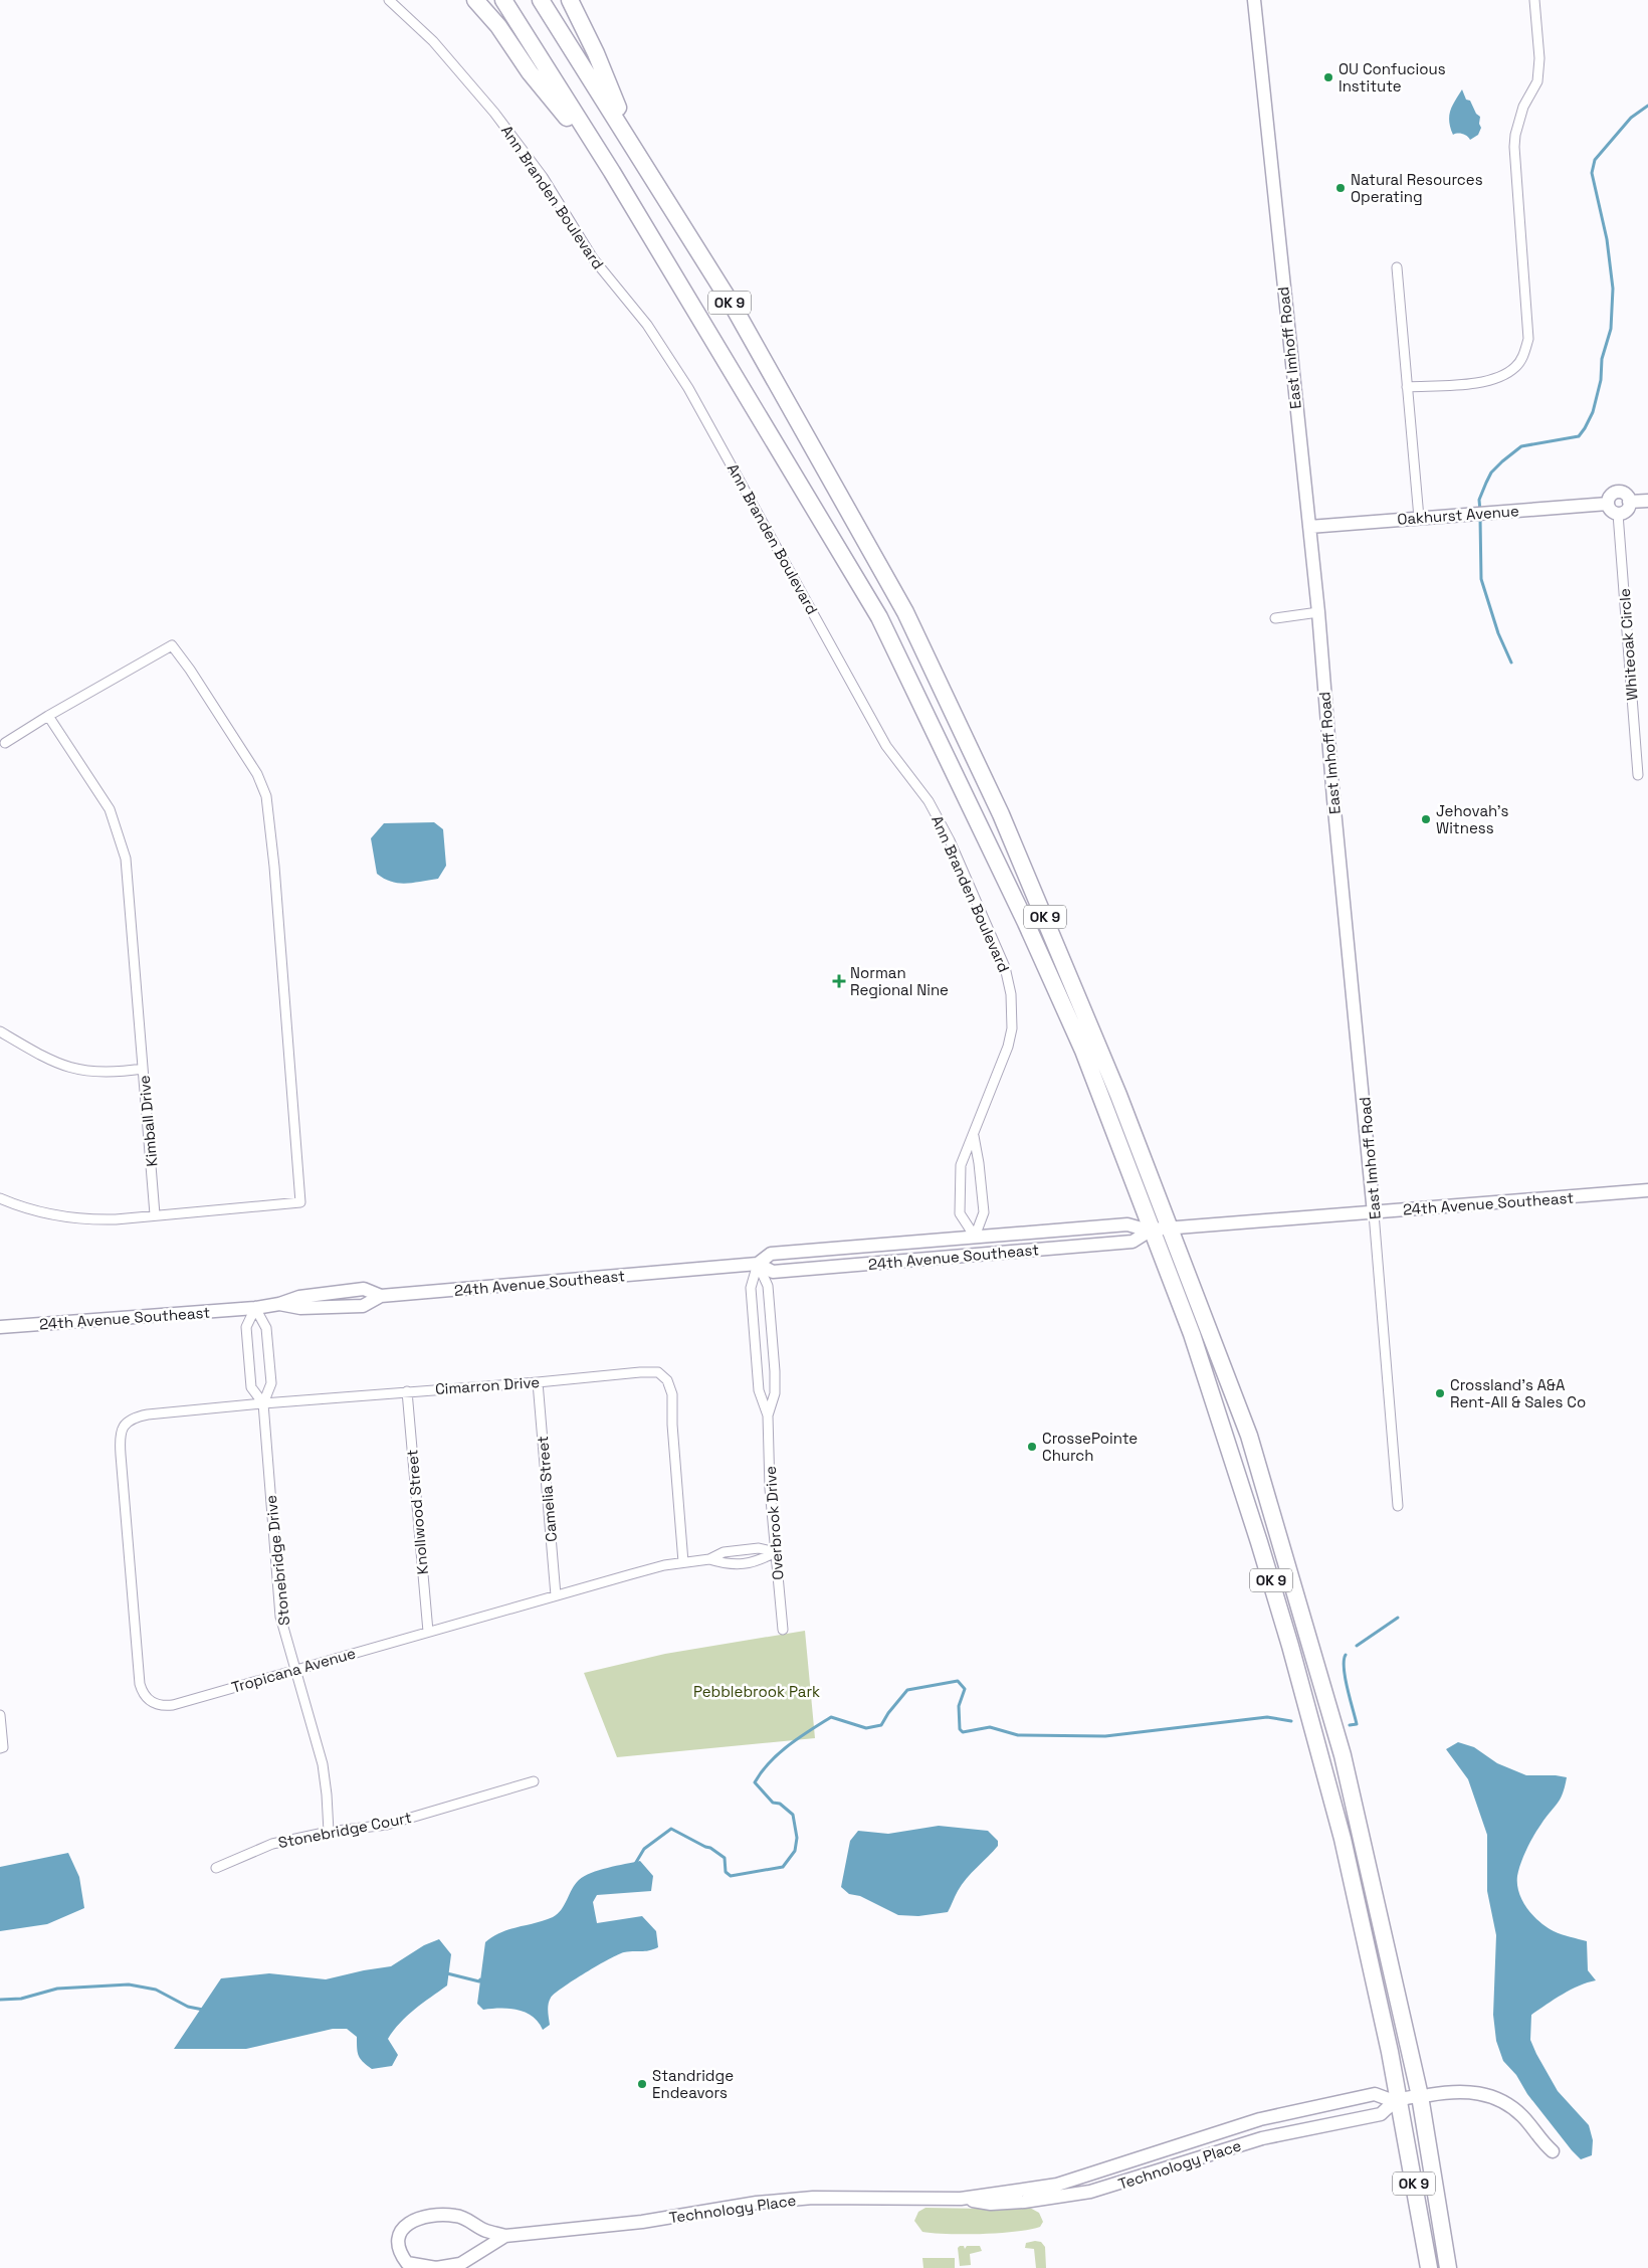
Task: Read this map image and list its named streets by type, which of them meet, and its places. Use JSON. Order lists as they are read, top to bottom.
{
  "streets": {
    "highway": ["OK 9"],
    "street": [
      "Ann Branden Boulevard",
      "East Imhoff Road",
      "Oakhurst Avenue",
      "Whiteoak Circle",
      "Kimball Drive",
      "24th Avenue Southeast",
      "Cimarron Drive",
      "Camelia Street",
      "Knollwood Street",
      "Overbrook Drive",
      "Stonebridge Drive",
      "Tropicana Avenue",
      "Stonebridge Court",
      "Technology Place"
    ]
  },
  "crossings": [
    ["Ann Branden Boulevard", "24th Avenue Southeast"],
    ["OK 9", "24th Avenue Southeast"],
    ["OK 9", "Technology Place"],
    ["East Imhoff Road", "Oakhurst Avenue"],
    ["East Imhoff Road", "24th Avenue Southeast"],
    ["Oakhurst Avenue", "Whiteoak Circle"],
    ["24th Avenue Southeast", "Overbrook Drive"],
    ["24th Avenue Southeast", "Stonebridge Drive"],
    ["Cimarron Drive", "Camelia Street"],
    ["Cimarron Drive", "Knollwood Street"],
    ["Cimarron Drive", "Stonebridge Drive"],
    ["Cimarron Drive", "Tropicana Avenue"],
    ["Camelia Street", "Tropicana Avenue"],
    ["Knollwood Street", "Tropicana Avenue"],
    ["Overbrook Drive", "Tropicana Avenue"],
    ["Stonebridge Drive", "Tropicana Avenue"],
    ["Stonebridge Drive", "Stonebridge Court"]
  ],
  "parks": ["Pebblebrook Park"],
  "places": {
    "other": [
      "OU Confucious Institute",
      "Natural Resources Operating",
      "Jehovah's Witness",
      "Crossland's A&A Rent-All & Sales Co",
      "CrossePointe Church",
      "Standridge Endeavors"
    ],
    "health": ["Norman Regional Nine"]
  }
}
